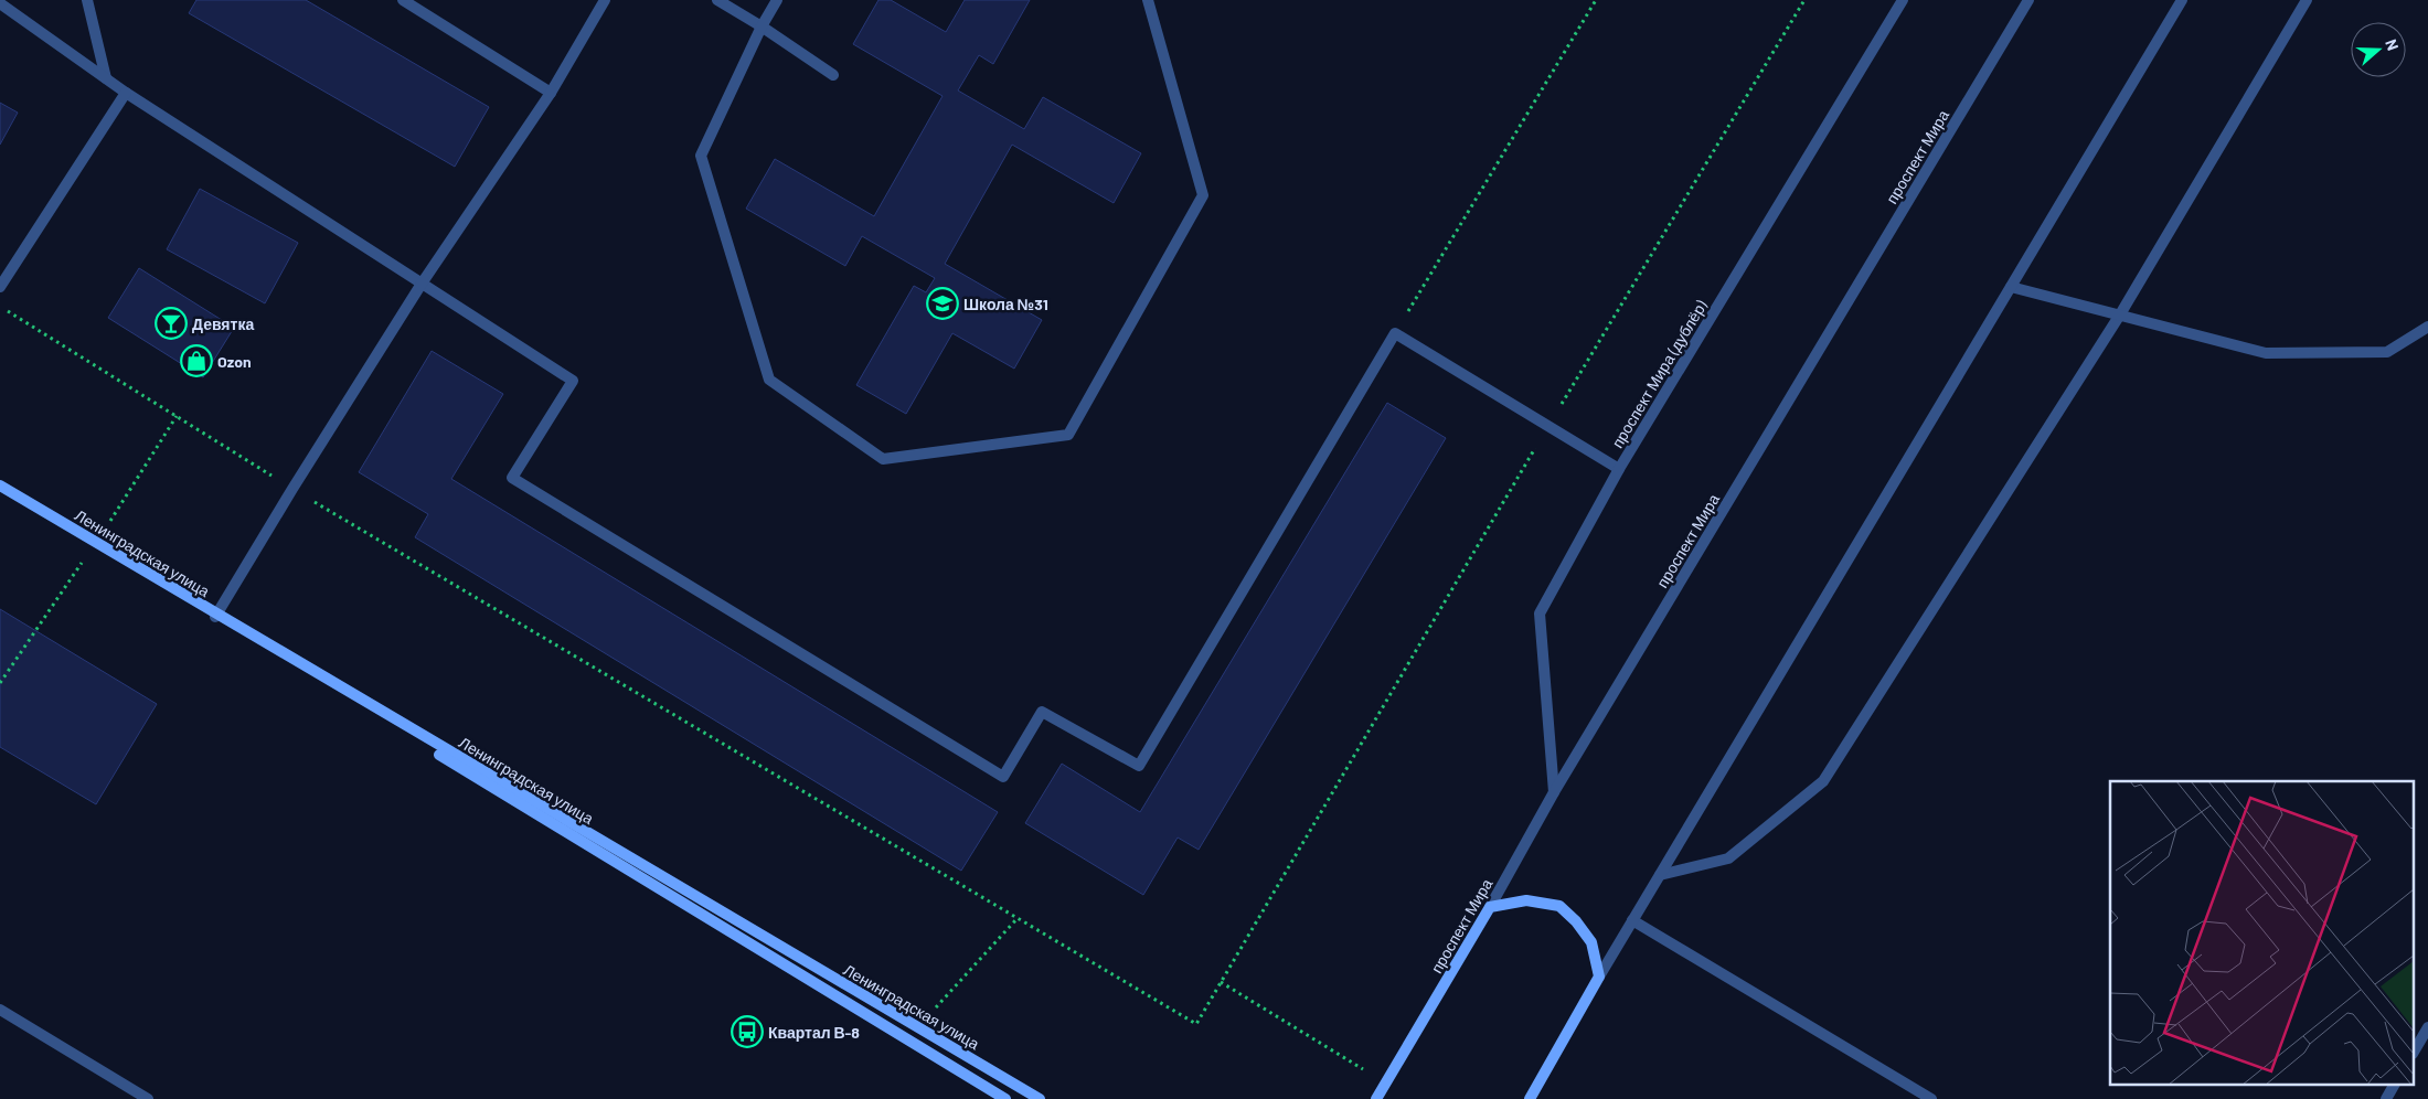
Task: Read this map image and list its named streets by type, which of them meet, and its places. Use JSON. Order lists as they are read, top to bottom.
{
  "streets": {
    "street": ["проспект Мира", "проспект Мира (дублёр)", "Ленинградская улица"]
  },
  "crossings": [
    ["проспект Мира", "проспект Мира (дублёр)"]
  ],
  "places": {
    "school or university": ["Школа №31"],
    "bar": ["Девятка"],
    "shop": ["Ozon"],
    "bus stop": ["Квартал В-8"]
  },
  "north": "right"
}
